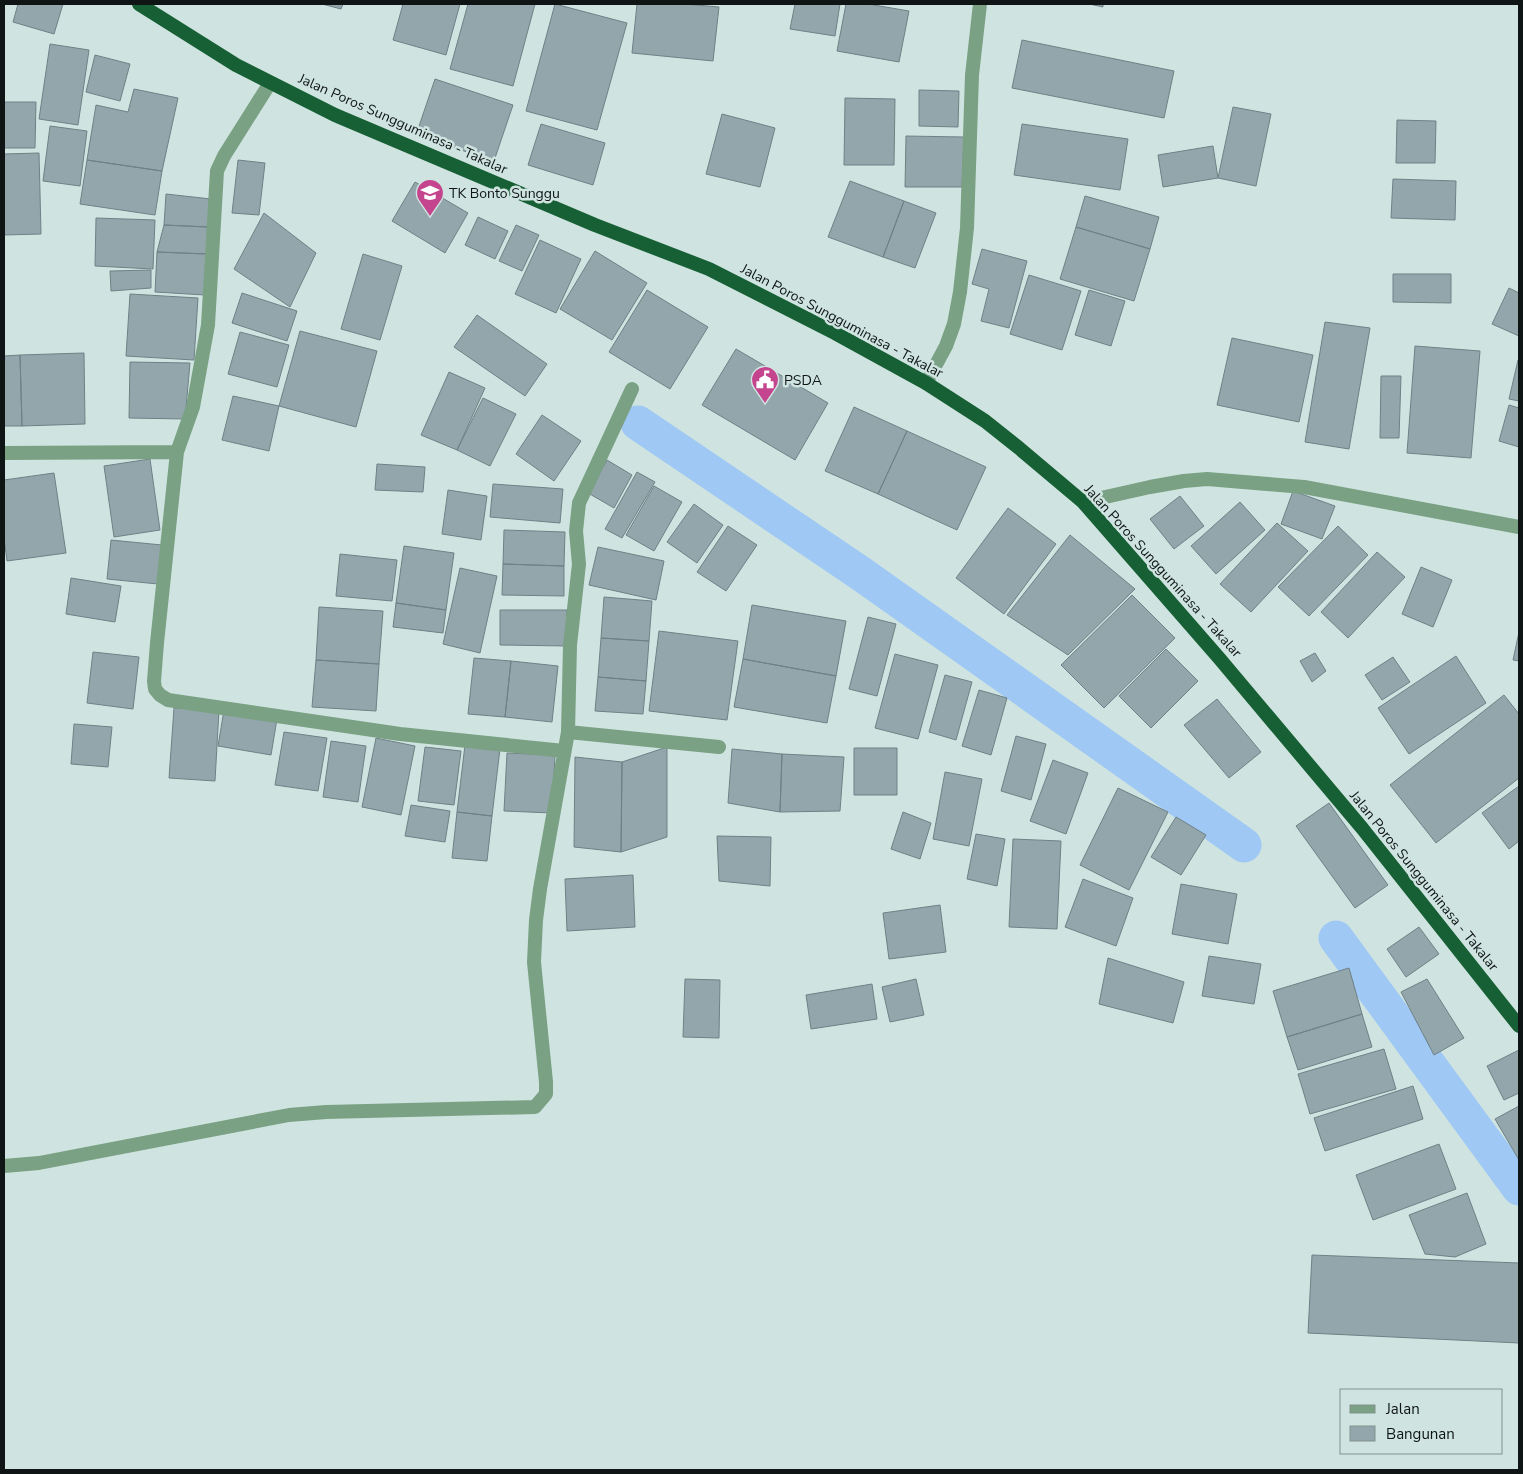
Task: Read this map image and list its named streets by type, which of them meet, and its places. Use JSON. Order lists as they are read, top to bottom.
{
  "streets": {
    "highway": ["Jalan Poros Sungguminasa - Takalar"]
  },
  "places": {
    "school or university": ["TK Bonto Sunggu"],
    "public building": ["PSDA"]
  },
  "legend": ["Jalan", "Bangunan"]
}
